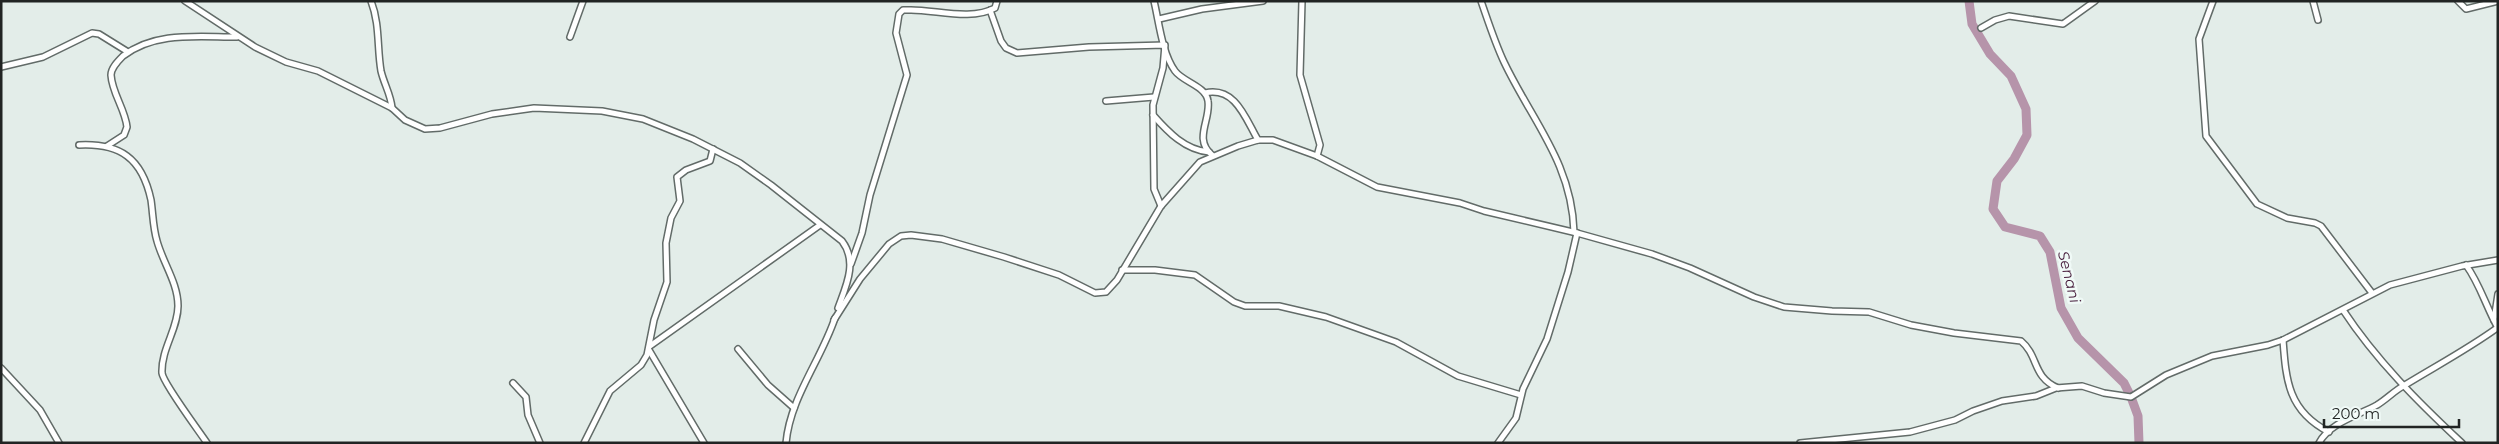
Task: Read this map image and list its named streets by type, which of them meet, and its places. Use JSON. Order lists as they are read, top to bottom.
{
  "water": ["Senani"],
  "scale_bar": "200 m"
}
